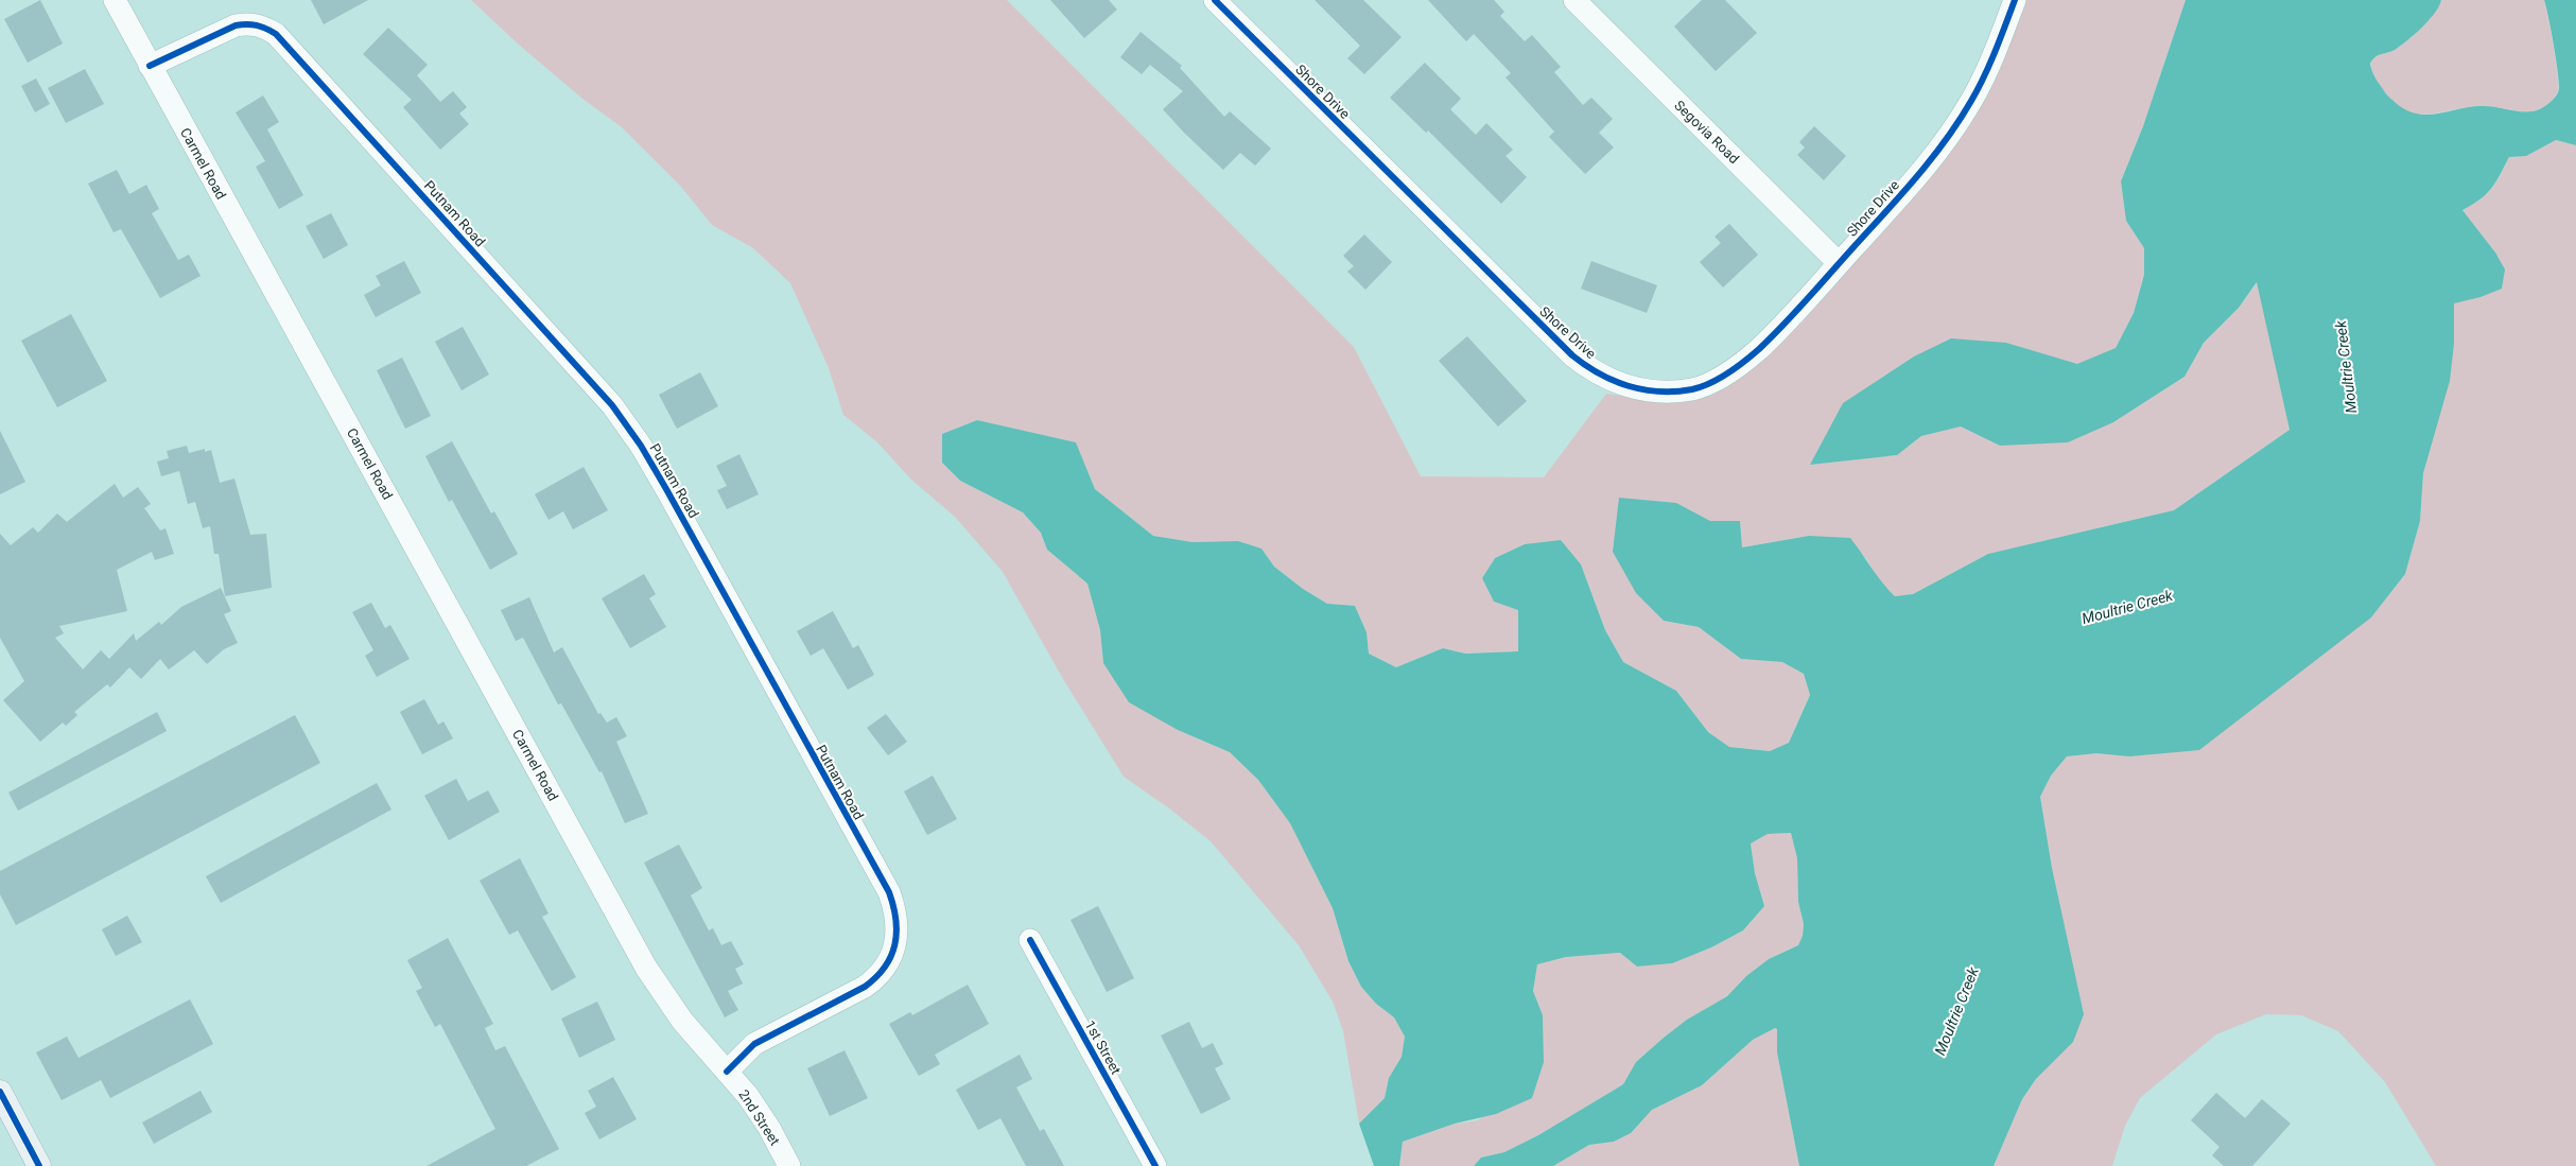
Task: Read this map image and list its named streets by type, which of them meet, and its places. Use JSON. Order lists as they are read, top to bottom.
{
  "streets": {
    "street": [
      "Shore Drive",
      "Segovia Road",
      "Carmel Road",
      "Putnam Road",
      "1st Street",
      "2nd Street"
    ]
  },
  "crossings": [
    ["Shore Drive", "Segovia Road"],
    ["Carmel Road", "Putnam Road"],
    ["Carmel Road", "2nd Street"],
    ["Putnam Road", "2nd Street"]
  ],
  "water": ["Moultrie Creek"]
}
